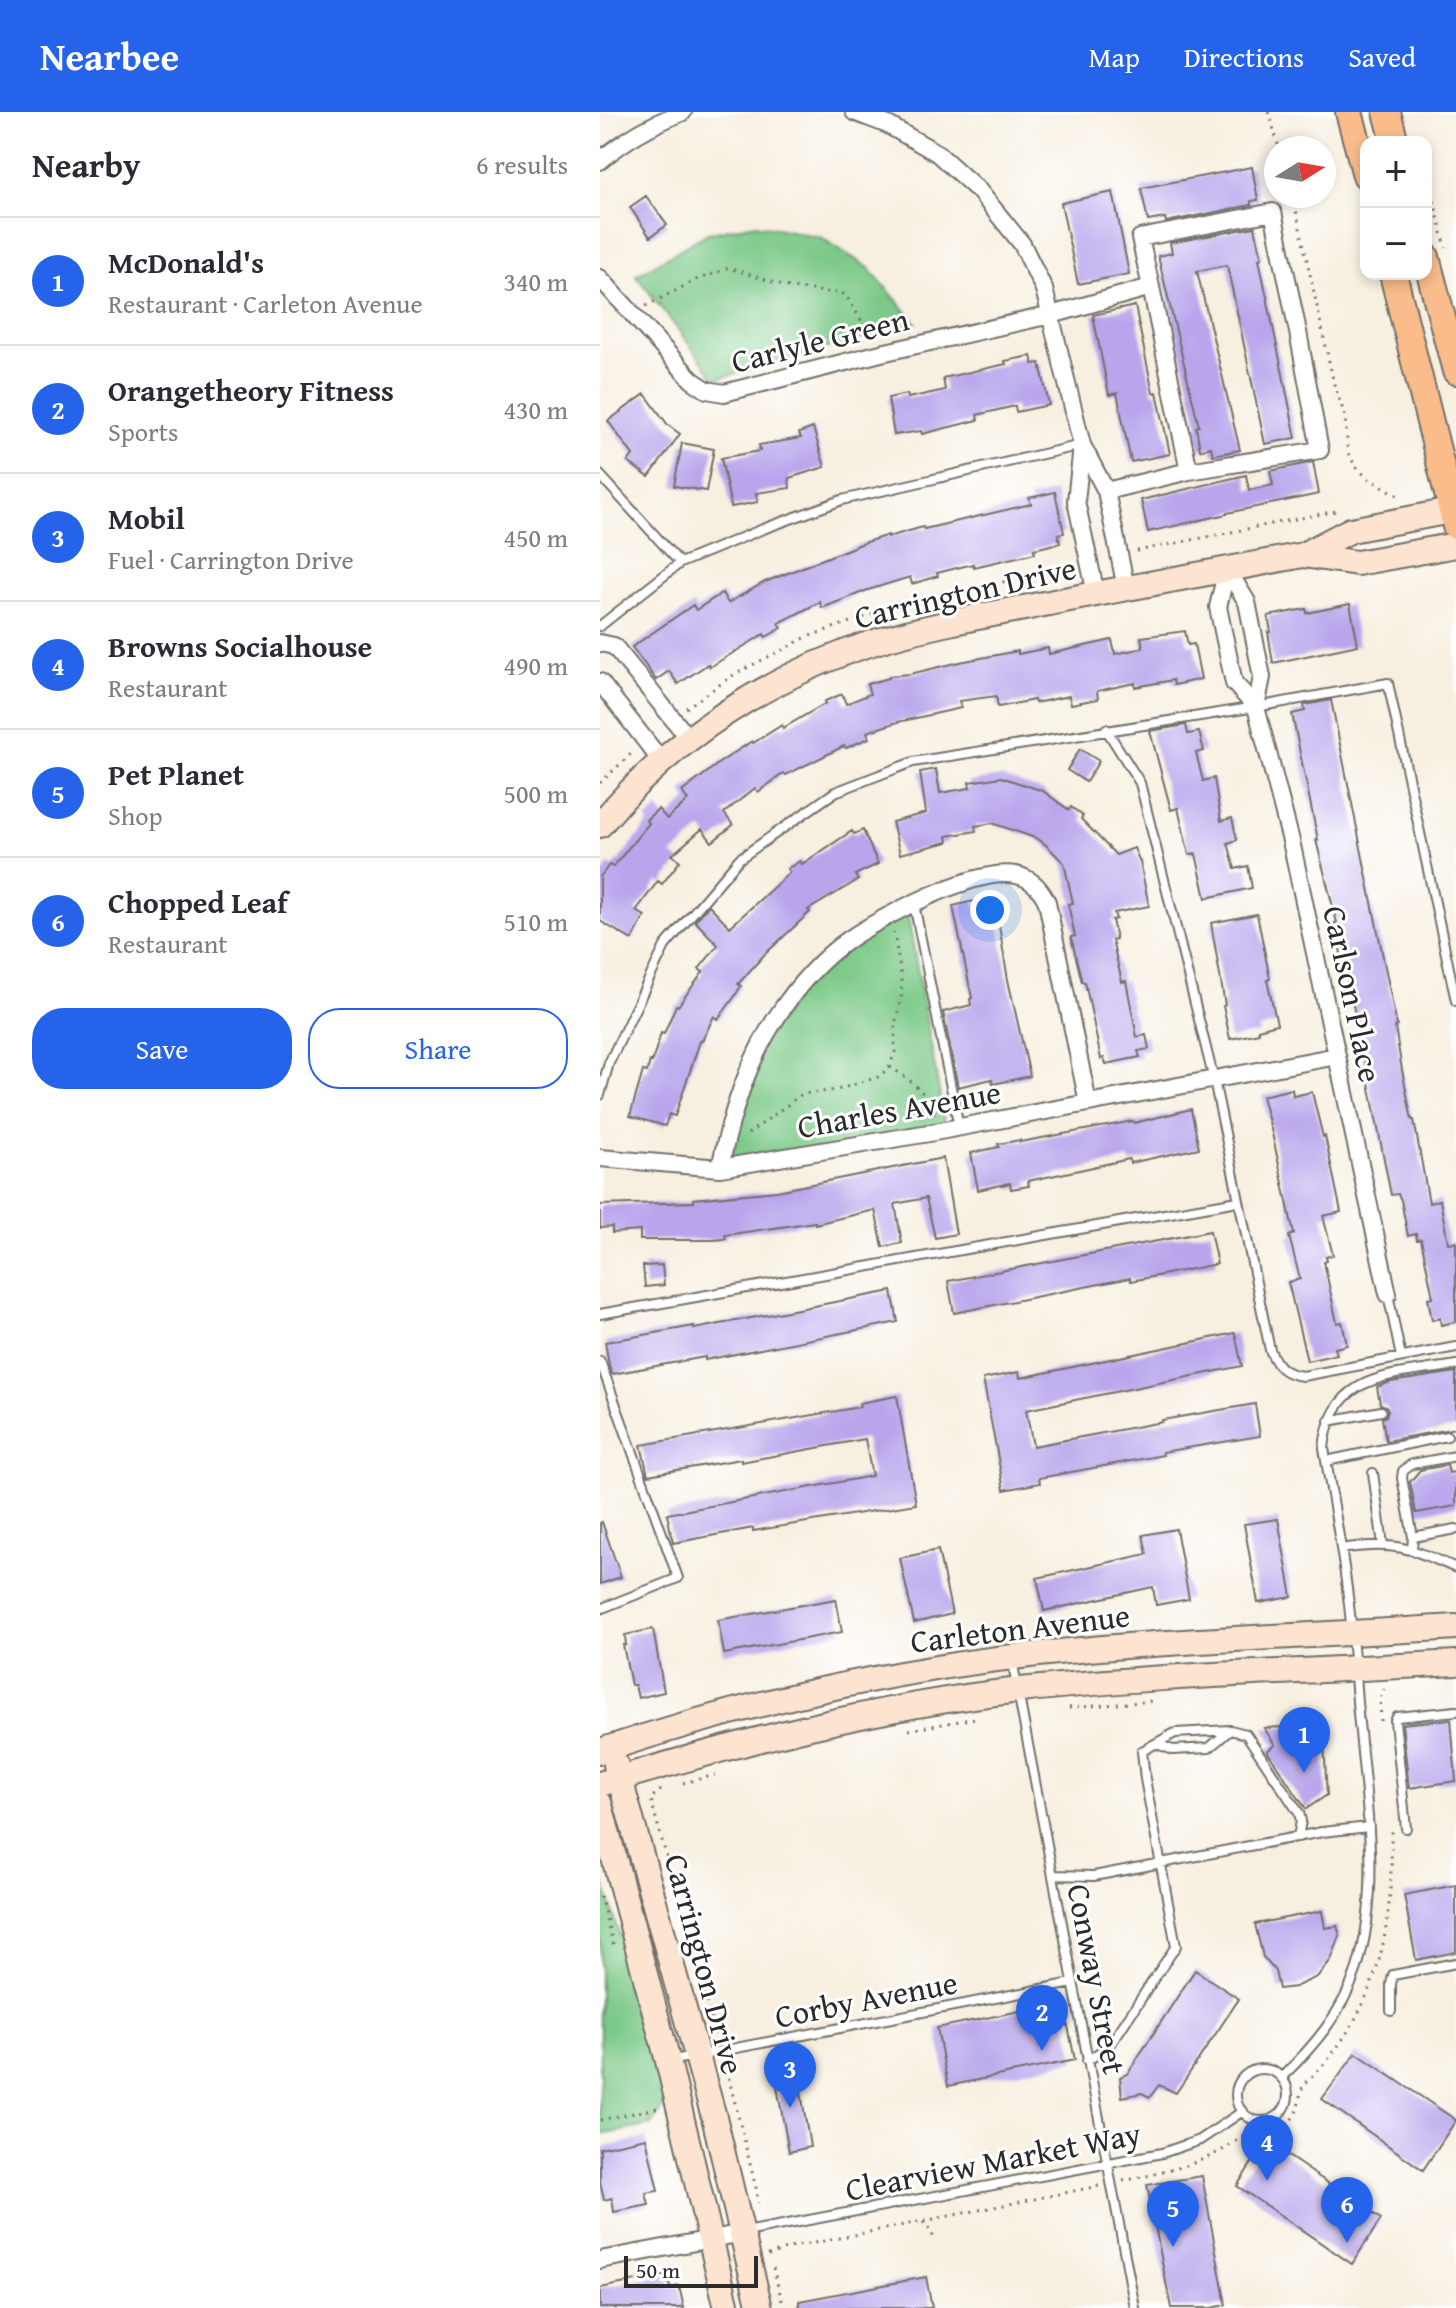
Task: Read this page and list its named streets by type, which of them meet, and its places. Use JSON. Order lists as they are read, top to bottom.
{
  "streets": {
    "street": [
      "Carlyle Green",
      "Carrington Drive",
      "Carlson Place",
      "Charles Avenue",
      "Carleton Avenue"
    ],
    "lane": ["Conway Street", "Corby Avenue", "Clearview Market Way"]
  },
  "crossings": [
    ["Carrington Drive", "Carlson Place"],
    ["Carrington Drive", "Carleton Avenue"],
    ["Carrington Drive", "Corby Avenue"],
    ["Carrington Drive", "Clearview Market Way"],
    ["Carlson Place", "Charles Avenue"],
    ["Carleton Avenue", "Conway Street"],
    ["Conway Street", "Corby Avenue"],
    ["Conway Street", "Clearview Market Way"]
  ],
  "scale_bar": "50 m",
  "north": "right",
  "page": {
    "header": "Nearbee",
    "nav": ["Map", "Directions", "Saved"],
    "heading": ["Nearby", "6 results"],
    "map_buttons": ["+", "−"],
    "list": [
      {
        "mark": "1",
        "name": "McDonald's",
        "note": "Restaurant · Carleton Avenue",
        "value": "340 m"
      },
      {
        "mark": "2",
        "name": "Orangetheory Fitness",
        "note": "Sports",
        "value": "430 m"
      },
      {
        "mark": "3",
        "name": "Mobil",
        "note": "Fuel · Carrington Drive",
        "value": "450 m"
      },
      {
        "mark": "4",
        "name": "Browns Socialhouse",
        "note": "Restaurant",
        "value": "490 m"
      },
      {
        "mark": "5",
        "name": "Pet Planet",
        "note": "Shop",
        "value": "500 m"
      },
      {
        "mark": "6",
        "name": "Chopped Leaf",
        "note": "Restaurant",
        "value": "510 m"
      }
    ],
    "buttons": ["Save", "Share"],
    "pins": [
      "1",
      "2",
      "3",
      "4",
      "6",
      "5"
    ],
    "scale": "50 m"
  }
}
